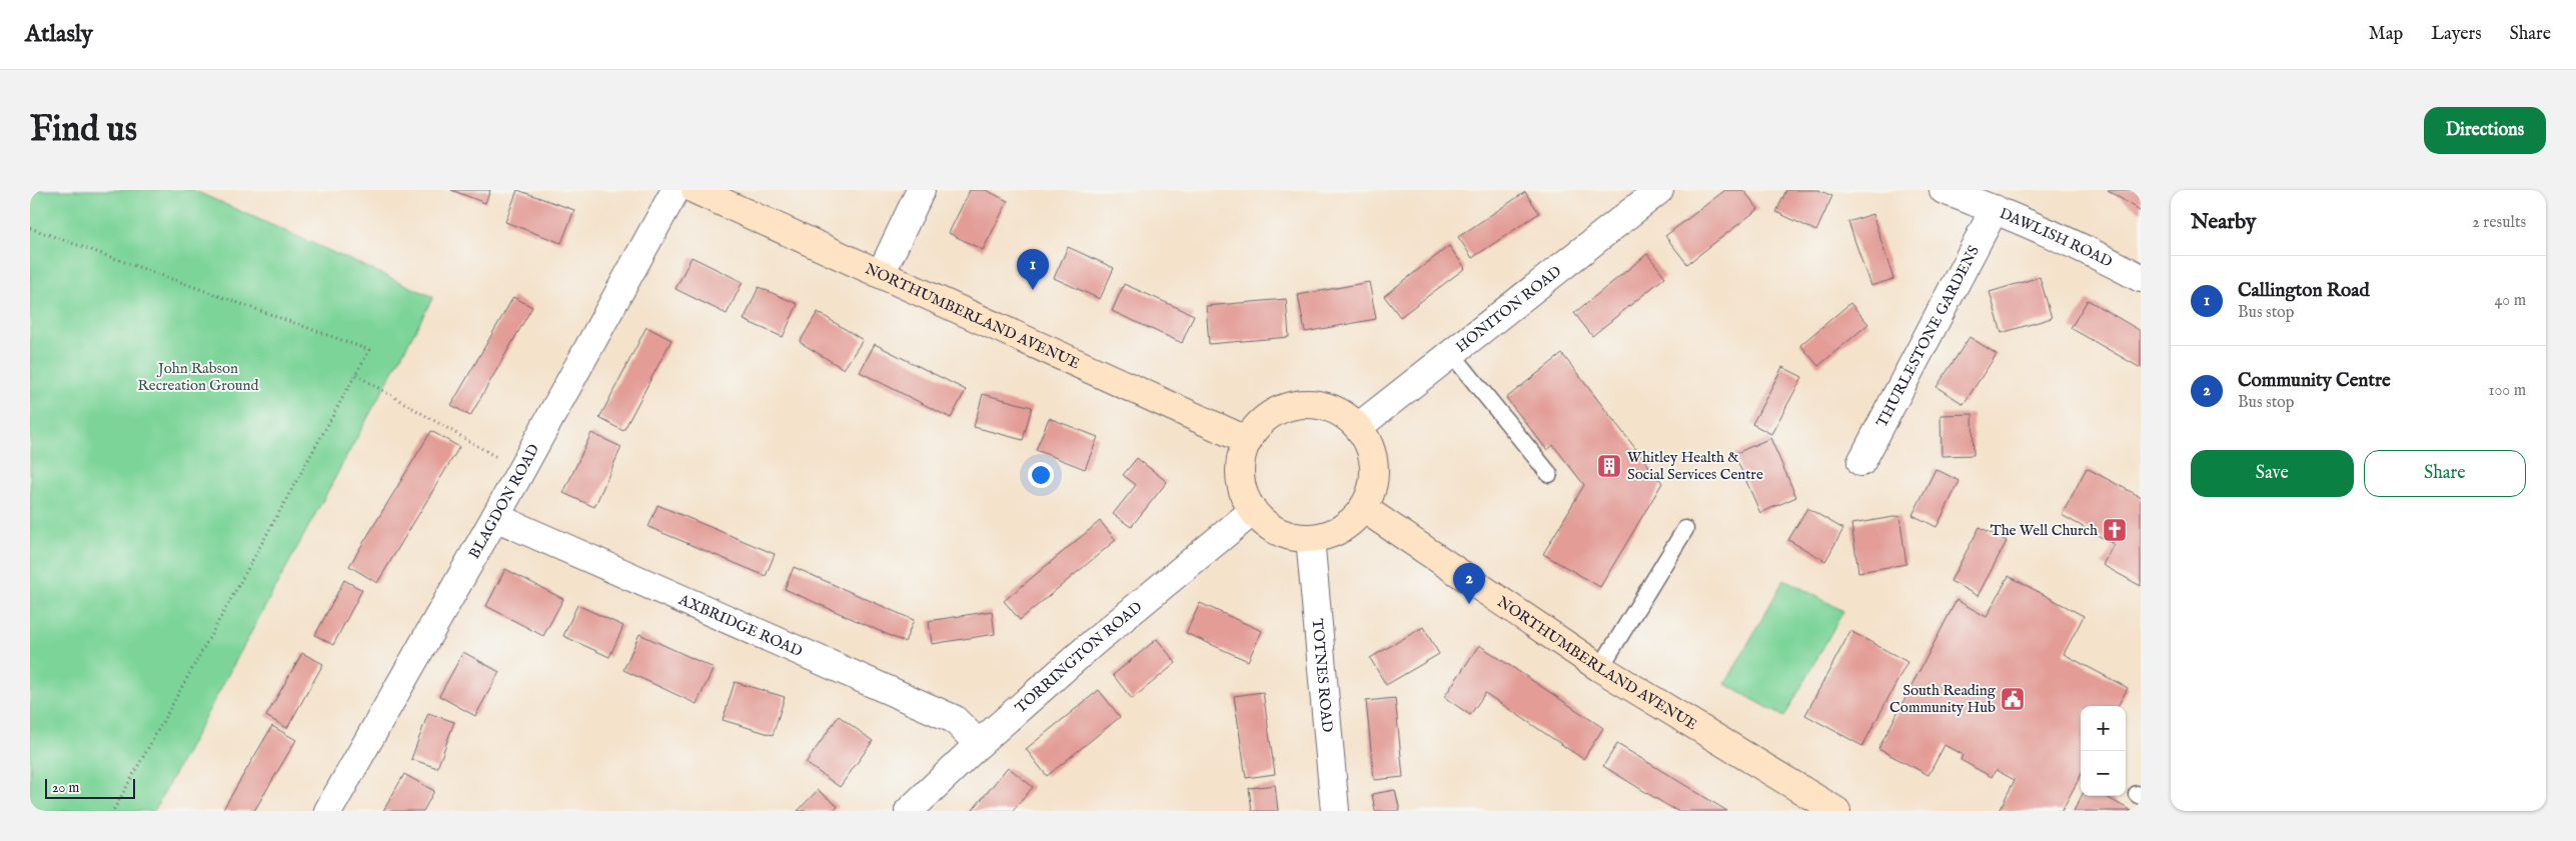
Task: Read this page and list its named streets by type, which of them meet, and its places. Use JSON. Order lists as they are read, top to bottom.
{
  "streets": {
    "street": [
      "DAWLISH ROAD",
      "HONITON ROAD",
      "NORTHUMBERLAND AVENUE",
      "THURLESTONE GARDENS",
      "BLAGDON ROAD",
      "AXBRIDGE ROAD",
      "TORRINGTON ROAD",
      "TOTNES ROAD"
    ]
  },
  "crossings": [
    ["DAWLISH ROAD", "THURLESTONE GARDENS"],
    ["HONITON ROAD", "NORTHUMBERLAND AVENUE"],
    ["HONITON ROAD", "TORRINGTON ROAD"],
    ["HONITON ROAD", "TOTNES ROAD"],
    ["NORTHUMBERLAND AVENUE", "TORRINGTON ROAD"],
    ["NORTHUMBERLAND AVENUE", "TOTNES ROAD"],
    ["BLAGDON ROAD", "AXBRIDGE ROAD"],
    ["AXBRIDGE ROAD", "TORRINGTON ROAD"],
    ["TORRINGTON ROAD", "TOTNES ROAD"]
  ],
  "parks": ["John Rabson Recreation Ground"],
  "places": {
    "building": ["Whitley Health & Social Services Centre"],
    "church": ["The Well Church"],
    "public building": ["South Reading Community Hub"]
  },
  "scale_bar": "20 m",
  "page": {
    "header": "Atlasly",
    "nav": ["Map", "Layers", "Share"],
    "buttons": [
      "Directions",
      ["Save", "Share"]
    ],
    "title": "Find us",
    "heading": ["Nearby", "2 results"],
    "pins": ["1", "2"],
    "list": [
      {
        "mark": "1",
        "name": "Callington Road",
        "note": "Bus stop",
        "value": "40 m"
      },
      {
        "mark": "2",
        "name": "Community Centre",
        "note": "Bus stop",
        "value": "100 m"
      }
    ],
    "map_buttons": ["+", "−"],
    "scale": "20 m"
  }
}
